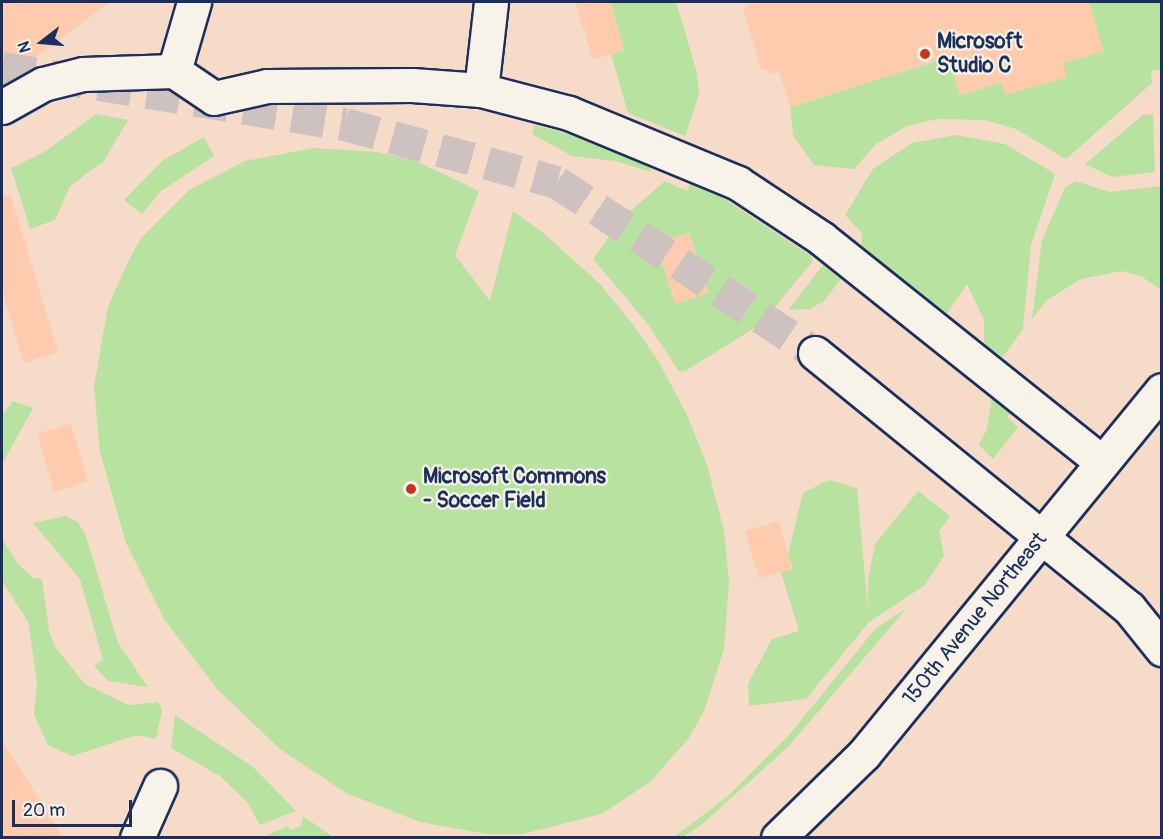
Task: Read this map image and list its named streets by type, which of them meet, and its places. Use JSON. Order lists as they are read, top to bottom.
{
  "streets": {
    "street": ["150th Avenue Northeast"]
  },
  "places": ["Microsoft Studio C", "Microsoft Commons - Soccer Field"],
  "scale_bar": "20 m",
  "north": "left"
}
